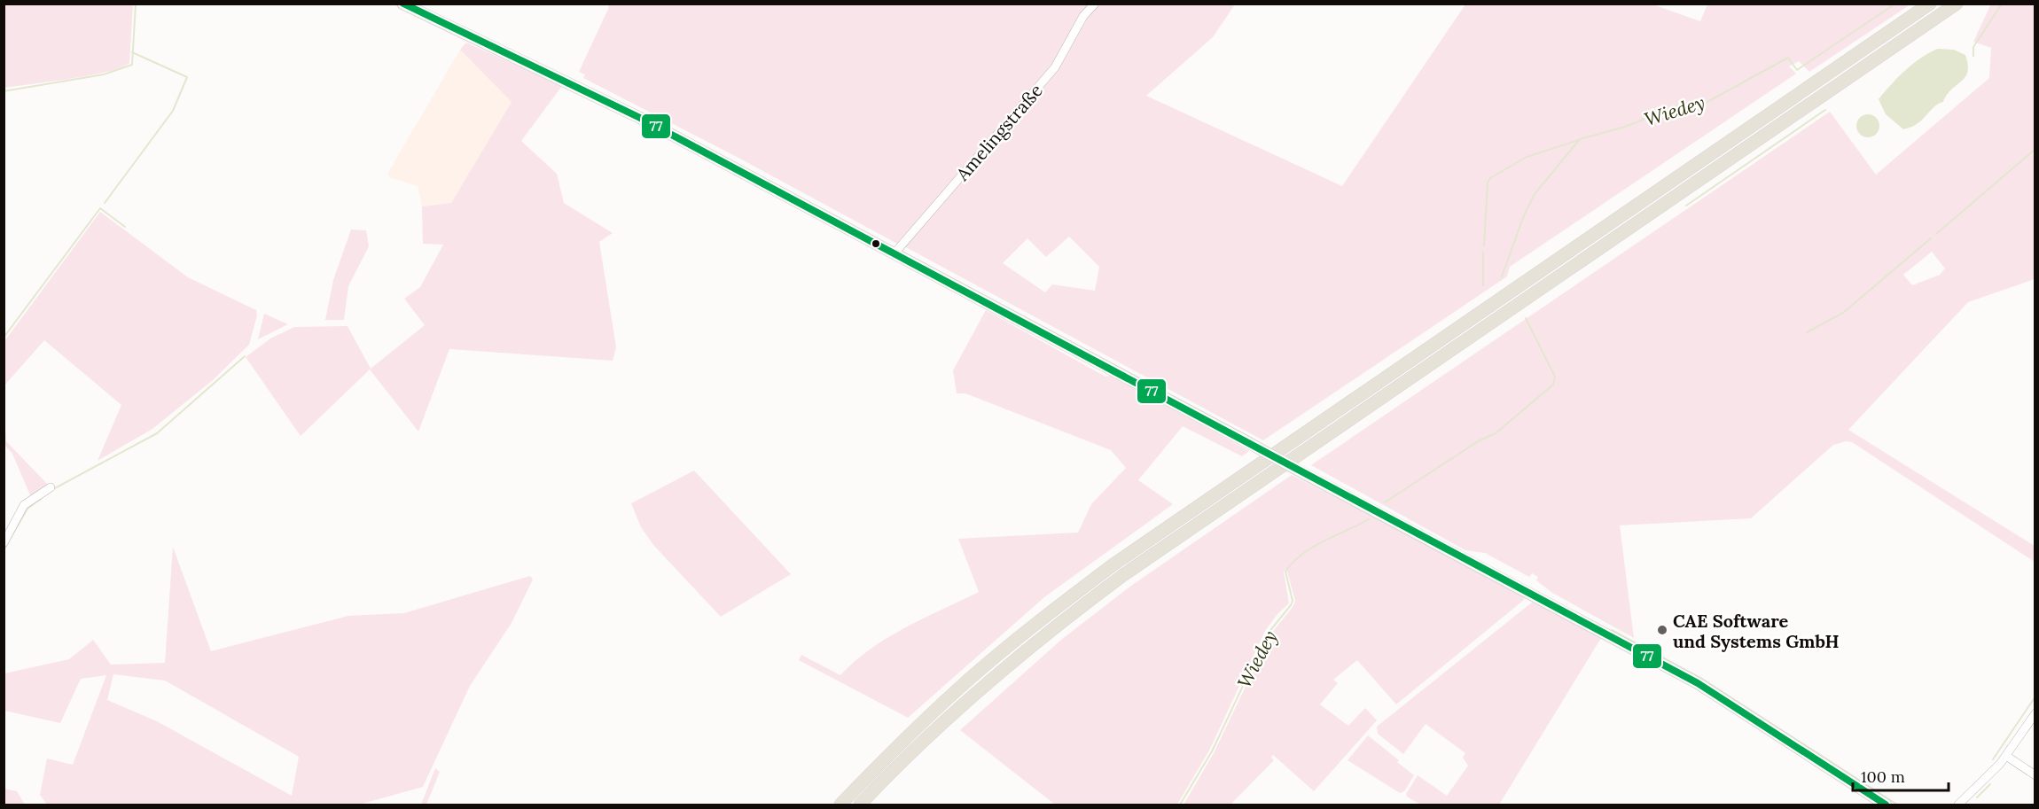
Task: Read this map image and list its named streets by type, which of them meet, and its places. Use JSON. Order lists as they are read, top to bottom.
{
  "streets": {
    "street": ["Amelingstraße"]
  },
  "water": ["Wiedey"],
  "places": ["CAE Software und Systems GmbH"],
  "lines": ["transit line 77"],
  "scale_bar": "100 m"
}
